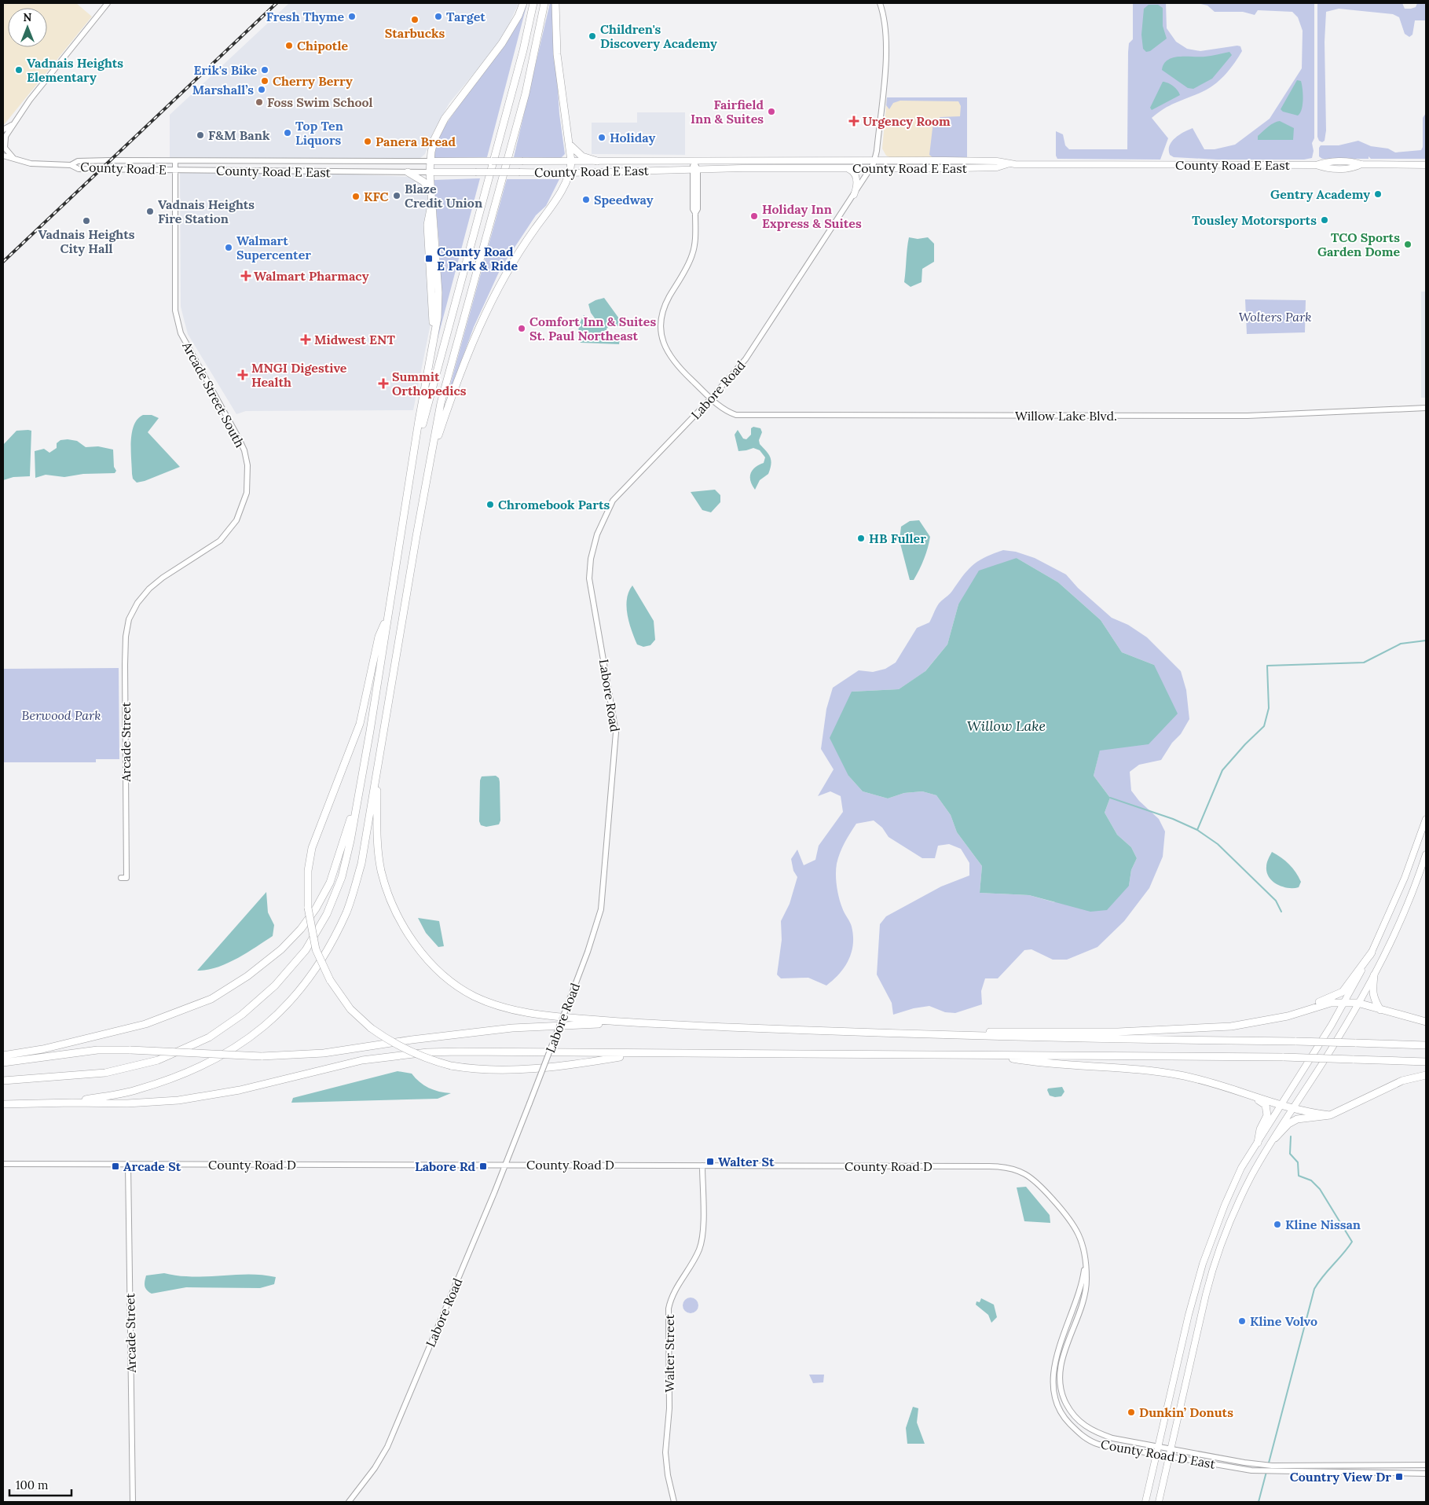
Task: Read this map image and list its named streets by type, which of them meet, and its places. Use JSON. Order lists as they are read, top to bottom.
{
  "streets": {
    "main road": ["County Road E East"],
    "street": [
      "County Road E",
      "Labore Road",
      "Arcade Street South",
      "Willow Lake Blvd.",
      "Arcade Street",
      "County Road D",
      "Walter Street",
      "County Road D East"
    ]
  },
  "crossings": [
    ["County Road E East", "County Road E"],
    ["County Road E East", "Labore Road"],
    ["County Road E East", "Arcade Street South"],
    ["County Road E East", "Willow Lake Blvd."],
    ["County Road E", "Arcade Street South"],
    ["Labore Road", "Willow Lake Blvd."],
    ["Labore Road", "County Road D"],
    ["Arcade Street South", "Arcade Street"],
    ["Arcade Street", "County Road D"],
    ["County Road D", "Walter Street"],
    ["County Road D", "County Road D East"]
  ],
  "water": ["Willow Lake"],
  "parks": ["Wolters Park", "Berwood Park"],
  "places": {
    "other": [
      "Fresh Thyme",
      "Target",
      "Starbucks",
      "Children's Discovery Academy",
      "Chipotle",
      "Vadnais Heights Elementary",
      "Erik's Bike",
      "Cherry Berry",
      "Marshall’s",
      "Foss Swim School",
      "Fairfield Inn & Suites",
      "Top Ten Liquors",
      "F&M Bank",
      "Holiday",
      "Panera Bread",
      "Gentry Academy",
      "Blaze Credit Union",
      "KFC",
      "Speedway",
      "Vadnais Heights Fire Station",
      "Holiday Inn Express & Suites",
      "Tousley Motorsports",
      "Vadnais Heights City Hall",
      "TCO Sports Garden Dome",
      "Walmart Supercenter",
      "Comfort Inn & Suites St. Paul Northeast",
      "Chromebook Parts",
      "HB Fuller",
      "Kline Nissan",
      "Kline Volvo",
      "Dunkin’ Donuts"
    ],
    "health": [
      "Urgency Room",
      "Walmart Pharmacy",
      "Midwest ENT",
      "MNGI Digestive Health",
      "Summit Orthopedics"
    ],
    "transit": [
      "County Road E Park & Ride",
      "Walter St",
      "Arcade St",
      "Labore Rd",
      "Country View Dr"
    ]
  },
  "scale_bar": "100 m",
  "north": "top"
}
